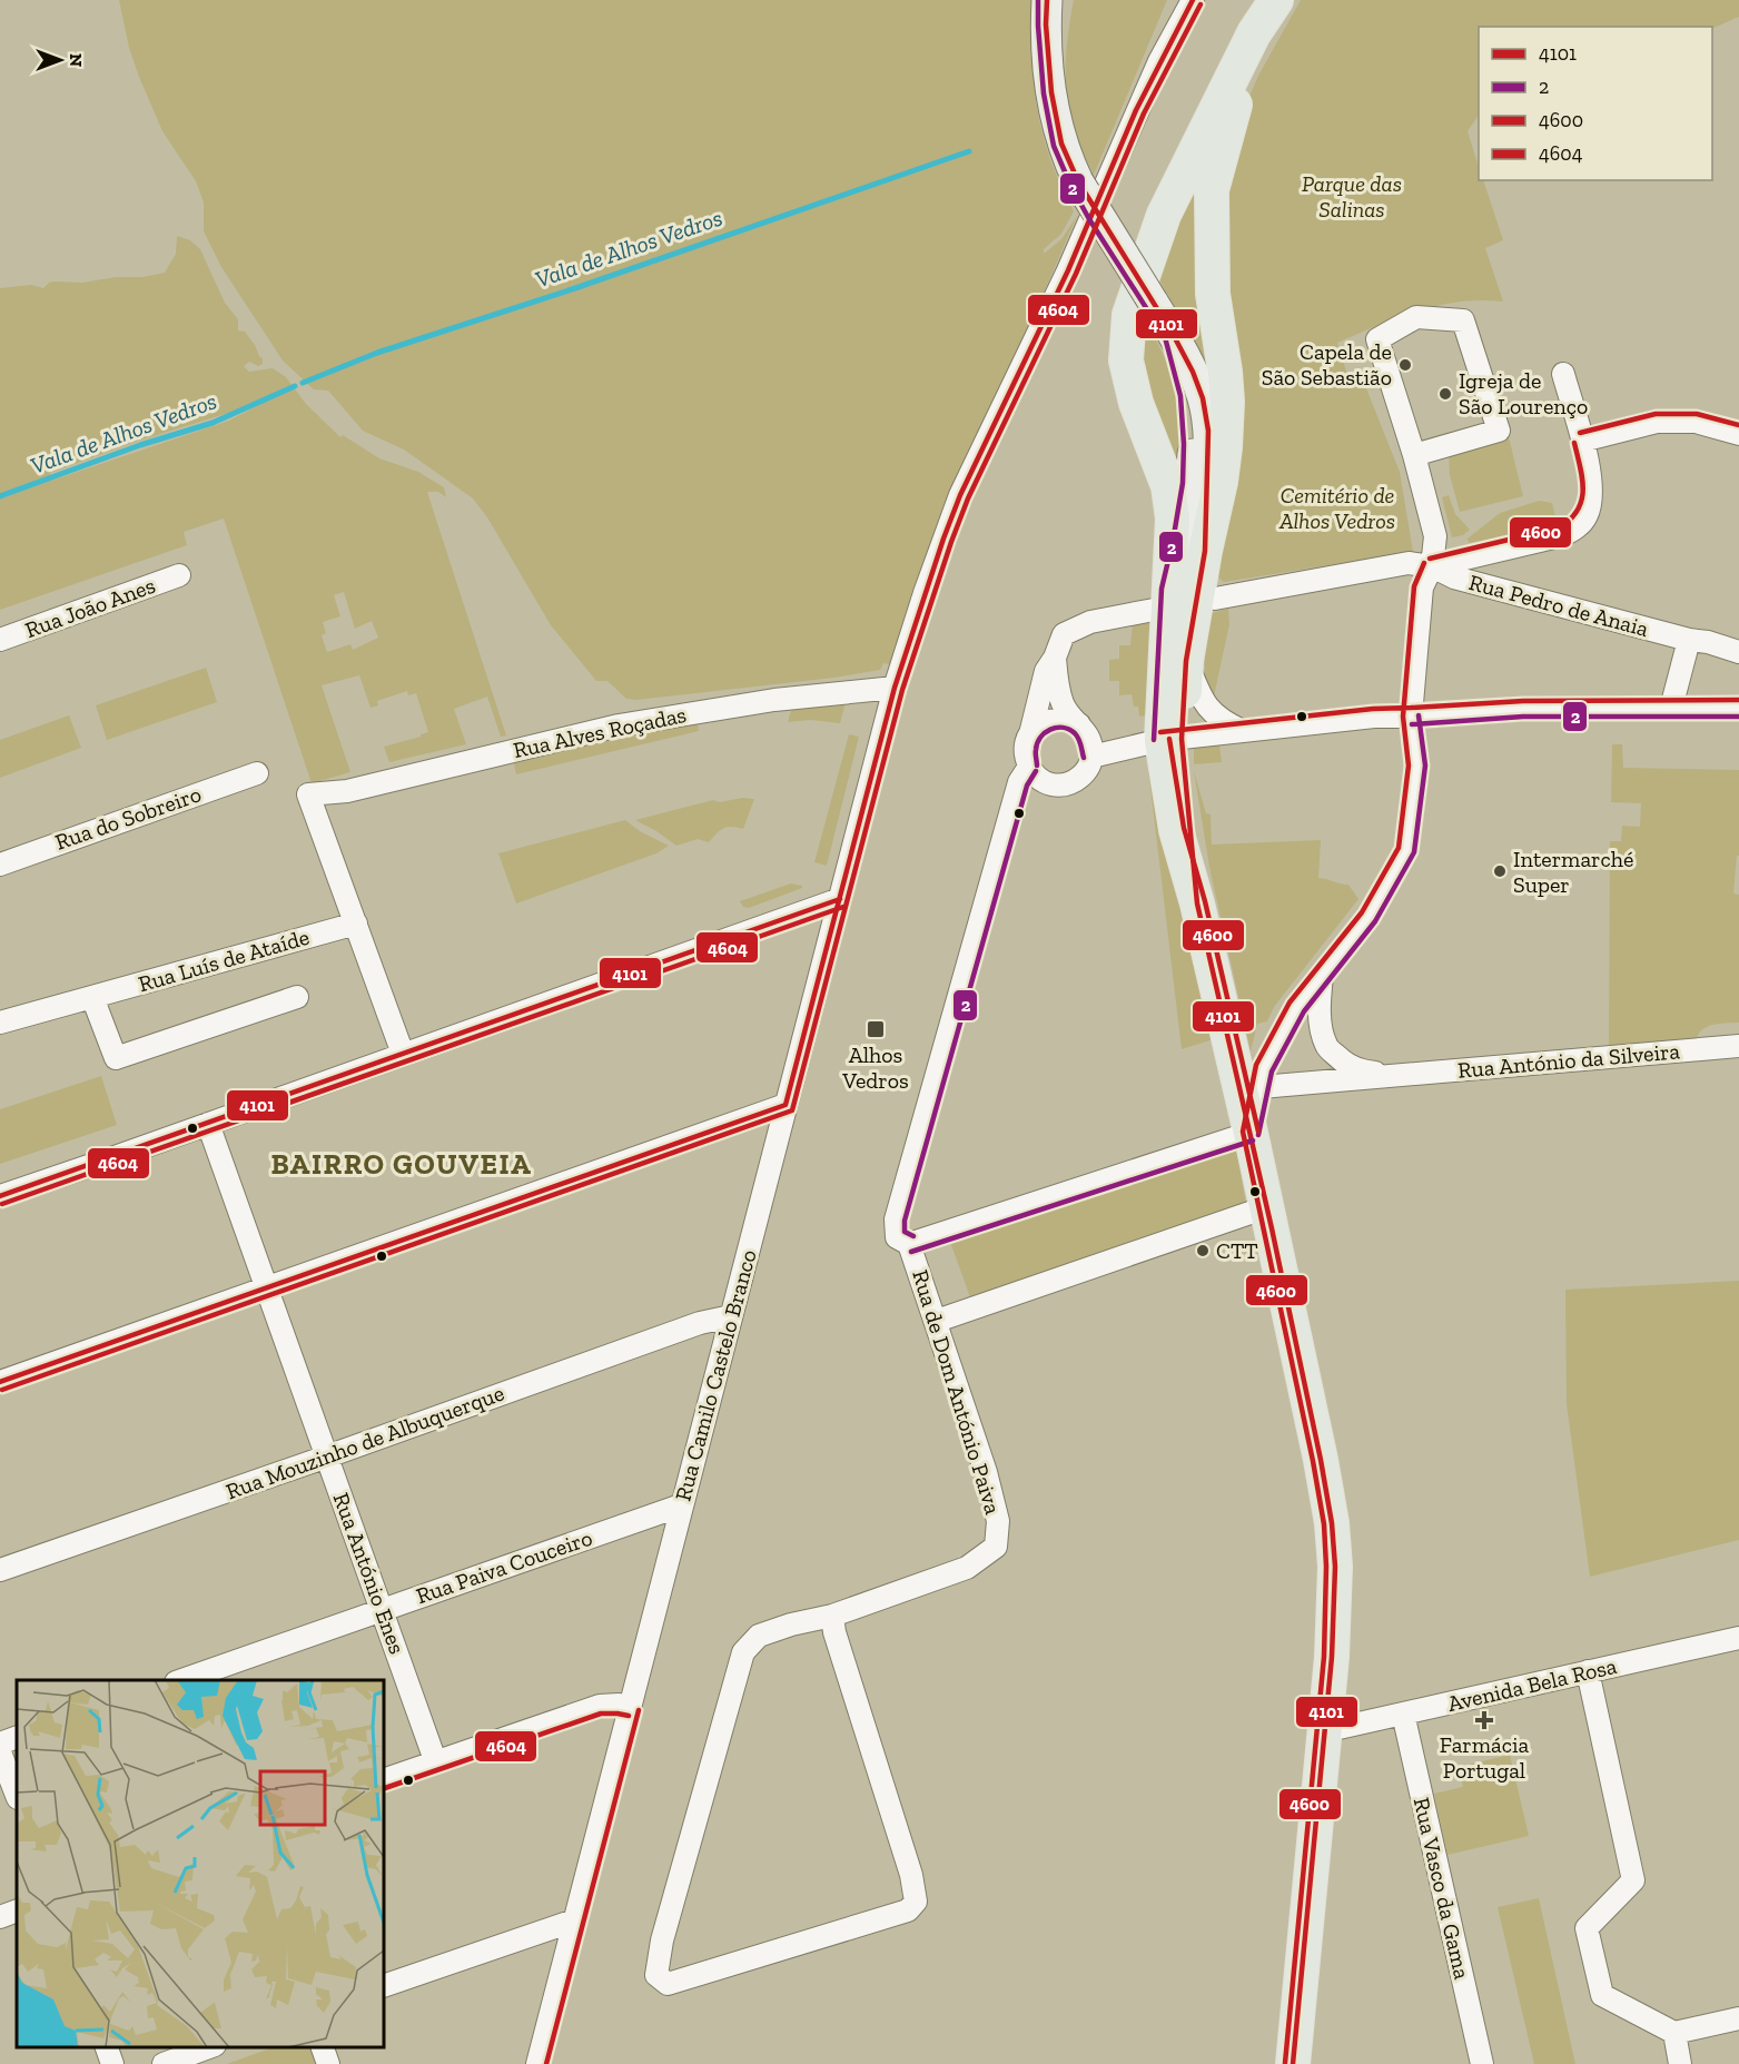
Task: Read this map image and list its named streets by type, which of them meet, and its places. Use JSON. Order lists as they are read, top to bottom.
{
  "streets": {
    "street": [
      "Rua Pedro de Anaia",
      "Rua João Anes",
      "Rua Alves Roçadas",
      "Rua do Sobreiro",
      "Rua Luís de Ataíde",
      "Rua António da Silveira",
      "Rua Camilo Castelo Branco",
      "Rua de Dom António Paiva",
      "Rua Mouzinho de Albuquerque",
      "Rua Paiva Couceiro",
      "Rua António Enes",
      "Avenida Bela Rosa",
      "Rua Vasco da Gama"
    ]
  },
  "crossings": [
    ["Rua Alves Roçadas", "Rua Luís de Ataíde"],
    ["Rua Alves Roçadas", "Rua Camilo Castelo Branco"],
    ["Rua Camilo Castelo Branco", "Rua Mouzinho de Albuquerque"],
    ["Rua Camilo Castelo Branco", "Rua Paiva Couceiro"],
    ["Rua Mouzinho de Albuquerque", "Rua António Enes"],
    ["Rua Paiva Couceiro", "Rua António Enes"],
    ["Avenida Bela Rosa", "Rua Vasco da Gama"]
  ],
  "districts": ["BAIRRO GOUVEIA"],
  "water": ["Vala de Alhos Vedros"],
  "parks": ["Parque das Salinas", "Cemitério de Alhos Vedros"],
  "places": {
    "other": [
      "Capela de São Sebastião",
      "Igreja de São Lourenço",
      "Intermarché Super",
      "CTT"
    ],
    "transit": ["Alhos Vedros"],
    "health": ["Farmácia Portugal"]
  },
  "lines": [
    "transit line 4101",
    "transit line 2",
    "transit line 4604",
    "transit line 4600"
  ],
  "legend": [
    "4101",
    "2",
    "4600",
    "4604"
  ],
  "north": "right"
}
